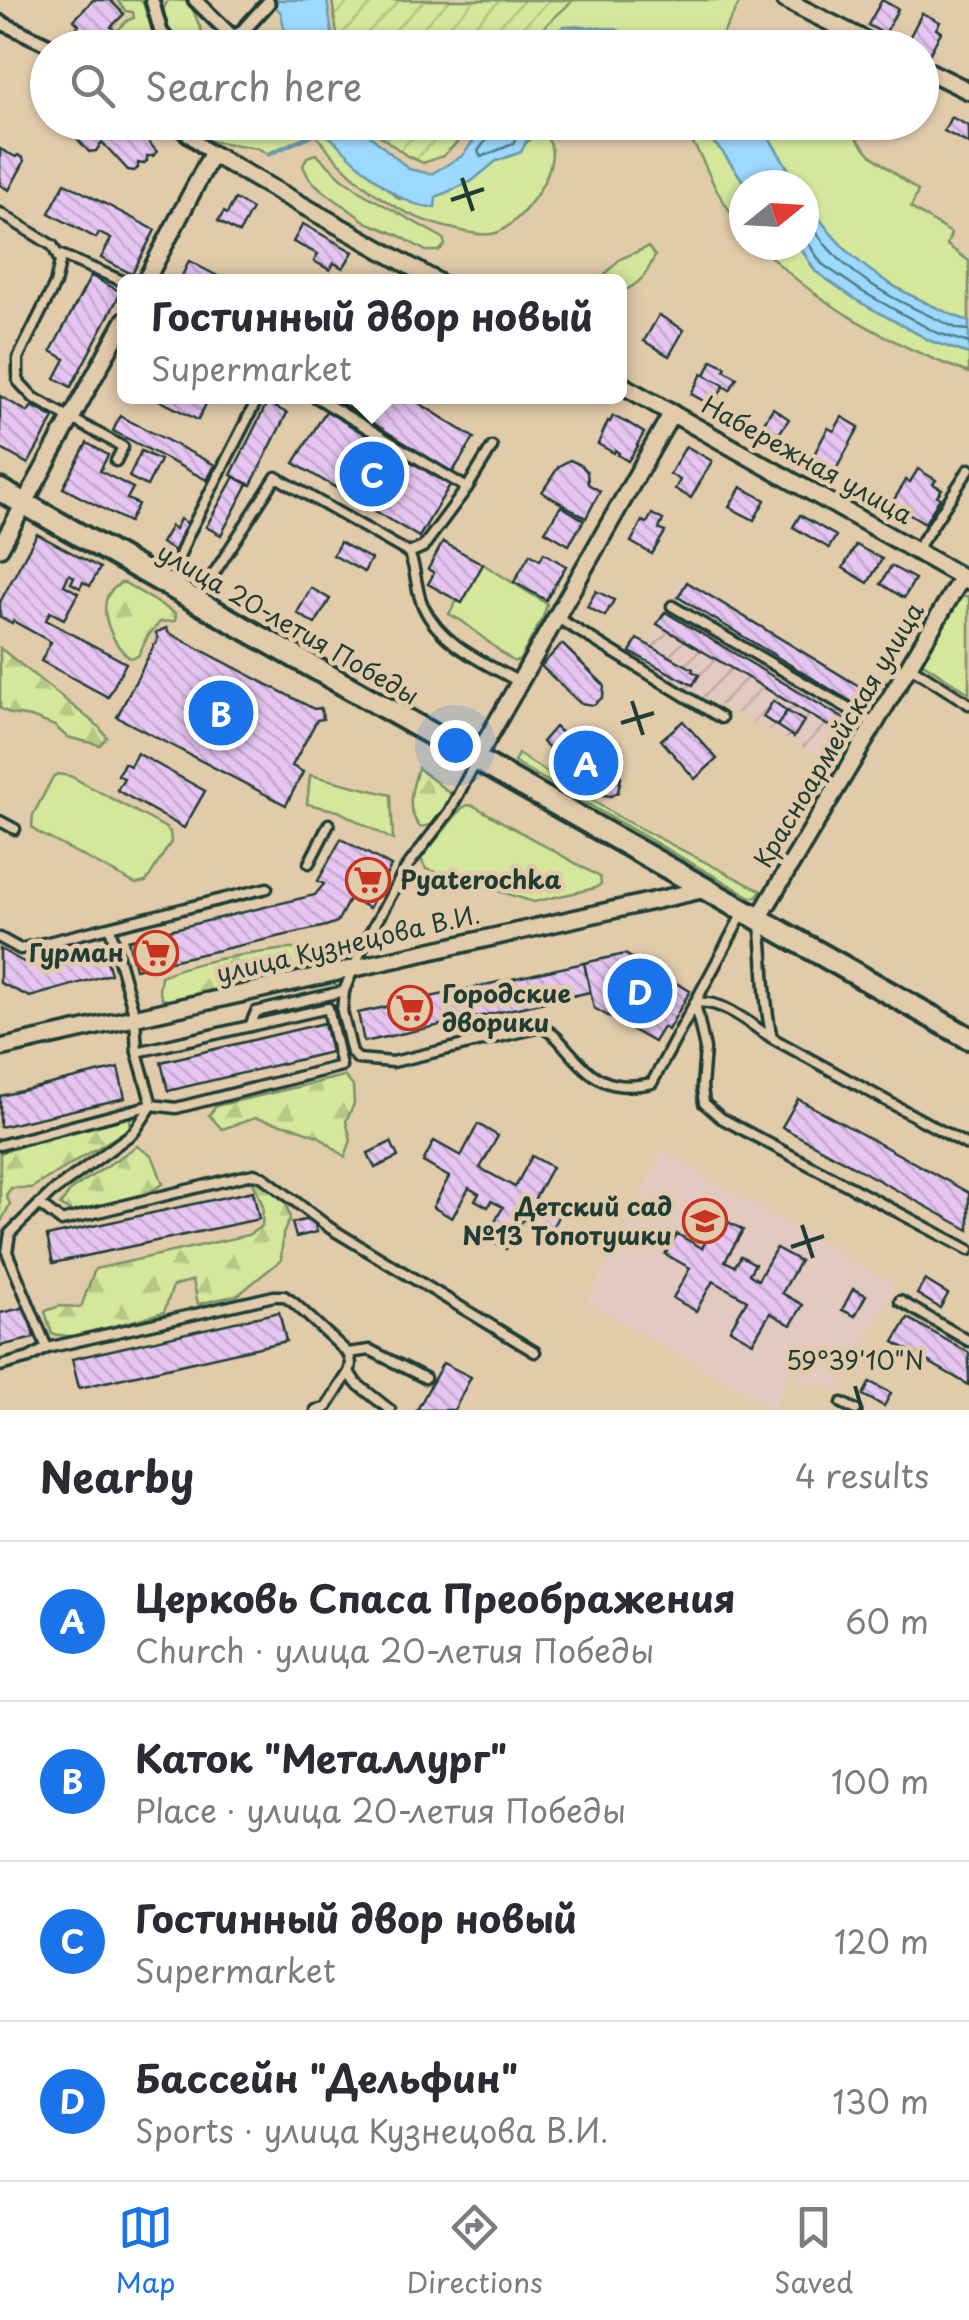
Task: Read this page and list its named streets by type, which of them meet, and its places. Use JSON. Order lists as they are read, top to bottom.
{
  "streets": {
    "street": [
      "Набережная улица",
      "улица 20-летия Победы",
      "Красноармейская улица",
      "улица Кузнецова В.И."
    ]
  },
  "crossings": [
    ["Набережная улица", "Красноармейская улица"],
    ["улица 20-летия Победы", "Красноармейская улица"],
    ["улица 20-летия Победы", "улица Кузнецова В.И."]
  ],
  "places": {
    "supermarket": ["Pyaterochka", "Гурман", "Городские дворики"],
    "school or university": ["Детский сад №13 Топотушки"]
  },
  "north": "right",
  "page": {
    "search": "Search here",
    "popup": ["Гостинный двор новый", "Supermarket"],
    "pins": [
      "C",
      "B",
      "A",
      "D"
    ],
    "heading": ["Nearby", "4 results"],
    "list": [
      {
        "mark": "A",
        "name": "Церковь Спаса Преображения",
        "note": "Church · улица 20-летия Победы",
        "value": "60 m"
      },
      {
        "mark": "B",
        "name": "Каток \"Металлург\"",
        "note": "Place · улица 20-летия Победы",
        "value": "100 m"
      },
      {
        "mark": "C",
        "name": "Гостинный двор новый",
        "note": "Supermarket",
        "value": "120 m"
      },
      {
        "mark": "D",
        "name": "Бассейн \"Дельфин\"",
        "note": "Sports · улица Кузнецова В.И.",
        "value": "130 m"
      }
    ],
    "nav": ["Map", "Directions", "Saved"]
  },
  "coordinates": ["59°39'10\"N"]
}
